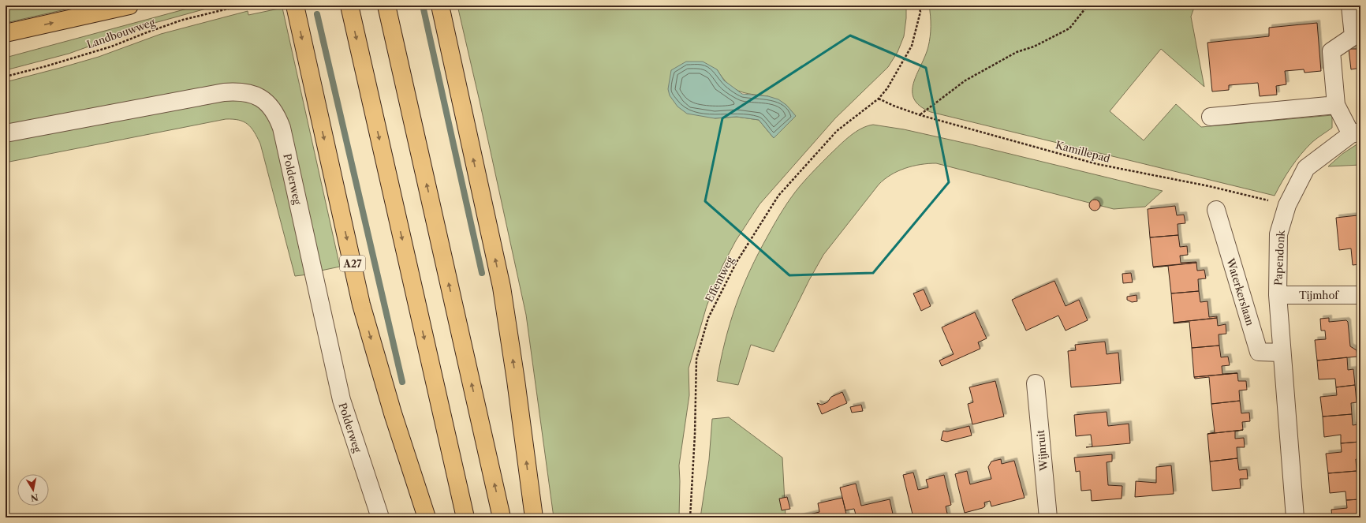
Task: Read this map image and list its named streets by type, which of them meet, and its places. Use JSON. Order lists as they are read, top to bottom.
{
  "streets": {
    "main road": ["A27"],
    "street": [
      "Polderweg",
      "Papendonk",
      "Waterkerslaan",
      "Tijmhof",
      "Wijnruit"
    ],
    "path": ["Landbouwweg", "Kamillepad", "Effentweg"]
  },
  "crossings": [
    ["Kamillepad", "Papendonk"],
    ["Kamillepad", "Effentweg"],
    ["Papendonk", "Tijmhof"]
  ],
  "north": "bottom"
}
